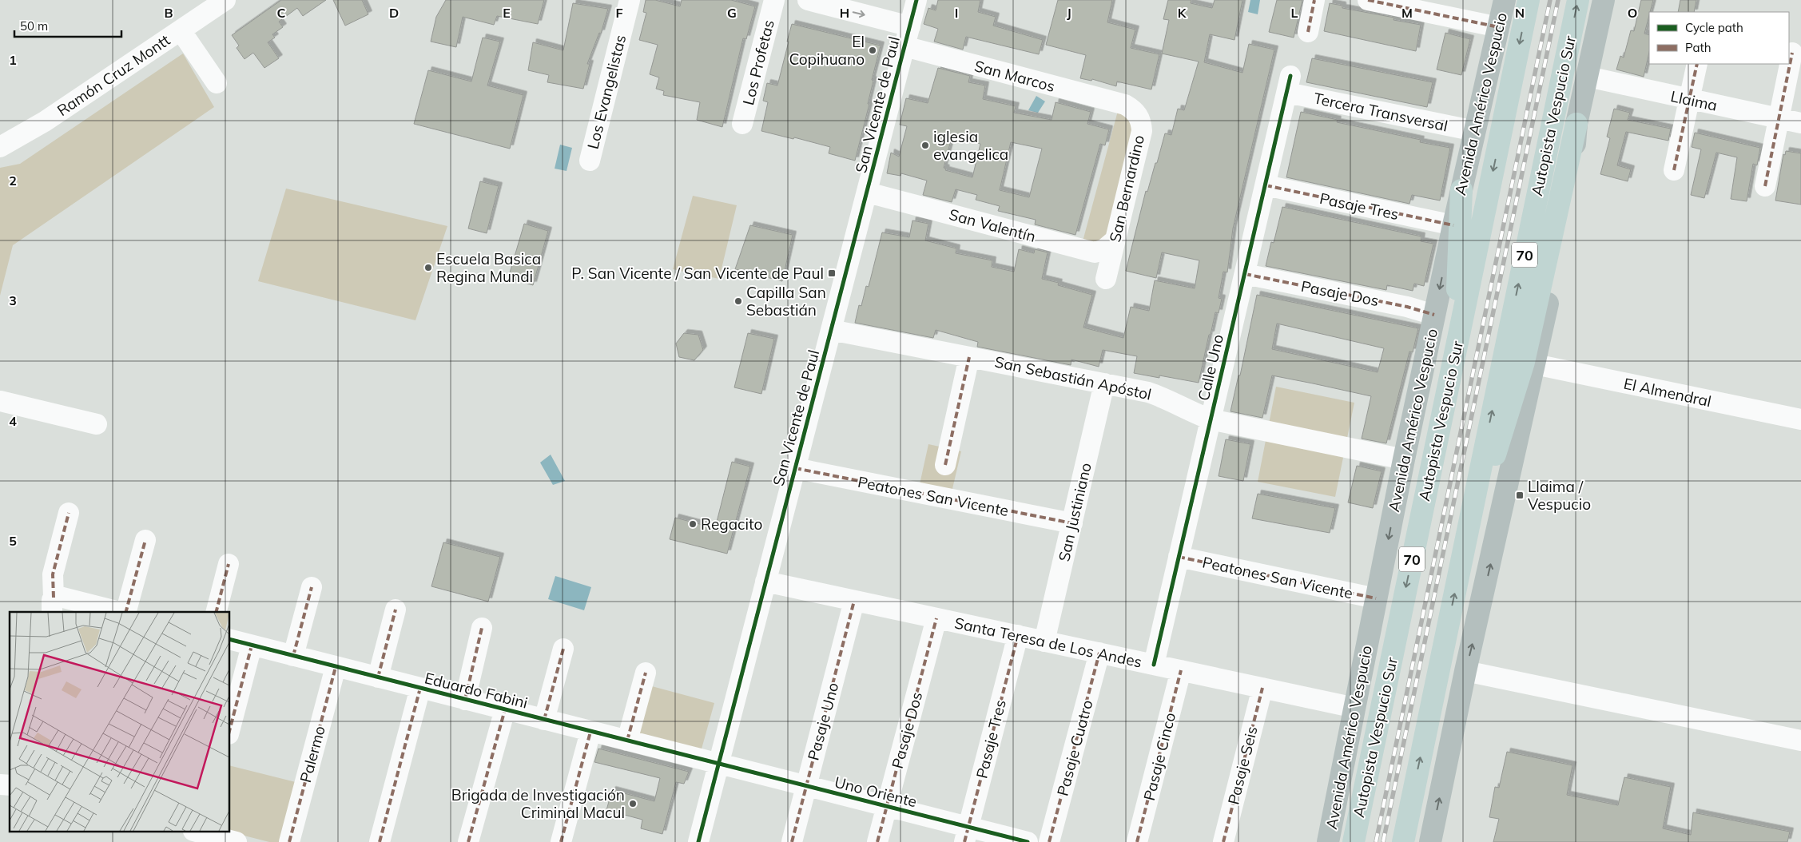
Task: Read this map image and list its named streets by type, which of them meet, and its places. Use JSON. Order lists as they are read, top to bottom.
{
  "streets": {
    "highway": ["Autopista Vespucio Sur", "70"],
    "main road": ["Avenida Américo Vespucio"],
    "street": [
      "Los Profetas",
      "Ramón Cruz Montt",
      "San Marcos",
      "Los Evangelistas",
      "Llaima",
      "San Vicente de Paul",
      "Tercera Transversal",
      "San Bernardino",
      "Pasaje Tres",
      "San Valentín",
      "Pasaje Dos",
      "Calle Uno",
      "San Sebastián Apóstol",
      "El Almendral",
      "Peatones San Vicente",
      "San Justiniano",
      "Santa Teresa de Los Andes",
      "Eduardo Fabini",
      "Pasaje Uno",
      "Pasaje Cuatro",
      "Palermo",
      "Pasaje Cinco",
      "Pasaje Seis",
      "Uno Oriente"
    ]
  },
  "crossings": [
    ["San Marcos", "San Vicente de Paul"],
    ["San Marcos", "San Bernardino"],
    ["Avenida Américo Vespucio", "Tercera Transversal"],
    ["Avenida Américo Vespucio", "Pasaje Tres"],
    ["Avenida Américo Vespucio", "Pasaje Dos"],
    ["Avenida Américo Vespucio", "San Sebastián Apóstol"],
    ["Avenida Américo Vespucio", "Peatones San Vicente"],
    ["Avenida Américo Vespucio", "Santa Teresa de Los Andes"],
    ["San Vicente de Paul", "San Valentín"],
    ["San Vicente de Paul", "San Sebastián Apóstol"],
    ["San Vicente de Paul", "Peatones San Vicente"],
    ["San Vicente de Paul", "Santa Teresa de Los Andes"],
    ["San Vicente de Paul", "Eduardo Fabini"],
    ["San Vicente de Paul", "Uno Oriente"],
    ["Tercera Transversal", "Calle Uno"],
    ["San Bernardino", "San Valentín"],
    ["Pasaje Tres", "Calle Uno"],
    ["Pasaje Tres", "Santa Teresa de Los Andes"],
    ["Pasaje Tres", "Uno Oriente"],
    ["Pasaje Dos", "Calle Uno"],
    ["Pasaje Dos", "Santa Teresa de Los Andes"],
    ["Pasaje Dos", "Uno Oriente"],
    ["Calle Uno", "San Sebastián Apóstol"],
    ["Calle Uno", "Peatones San Vicente"],
    ["Calle Uno", "Santa Teresa de Los Andes"],
    ["San Sebastián Apóstol", "San Justiniano"],
    ["Peatones San Vicente", "San Justiniano"],
    ["San Justiniano", "Santa Teresa de Los Andes"],
    ["Santa Teresa de Los Andes", "Pasaje Uno"],
    ["Santa Teresa de Los Andes", "Pasaje Cuatro"],
    ["Santa Teresa de Los Andes", "Pasaje Cinco"],
    ["Santa Teresa de Los Andes", "Pasaje Seis"],
    ["Eduardo Fabini", "Palermo"],
    ["Eduardo Fabini", "Uno Oriente"],
    ["Pasaje Uno", "Uno Oriente"]
  ],
  "places": {
    "other": [
      "El Copihuano",
      "iglesia evangelica",
      "Escuela Basica Regina Mundi",
      "Capilla San Sebastián",
      "Regacito",
      "Brigada de Investigación Criminal Macul"
    ],
    "transit": ["P. San Vicente / San Vicente de Paul", "Llaima / Vespucio"]
  },
  "legend": ["Cycle path", "Path"],
  "scale_bar": "50 m",
  "grid": {
    "columns": [
      "B",
      "C",
      "D",
      "E",
      "F",
      "G",
      "H",
      "I",
      "J",
      "K",
      "L",
      "M",
      "N",
      "O"
    ],
    "rows": [
      "1",
      "2",
      "3",
      "4",
      "5"
    ]
  }
}
